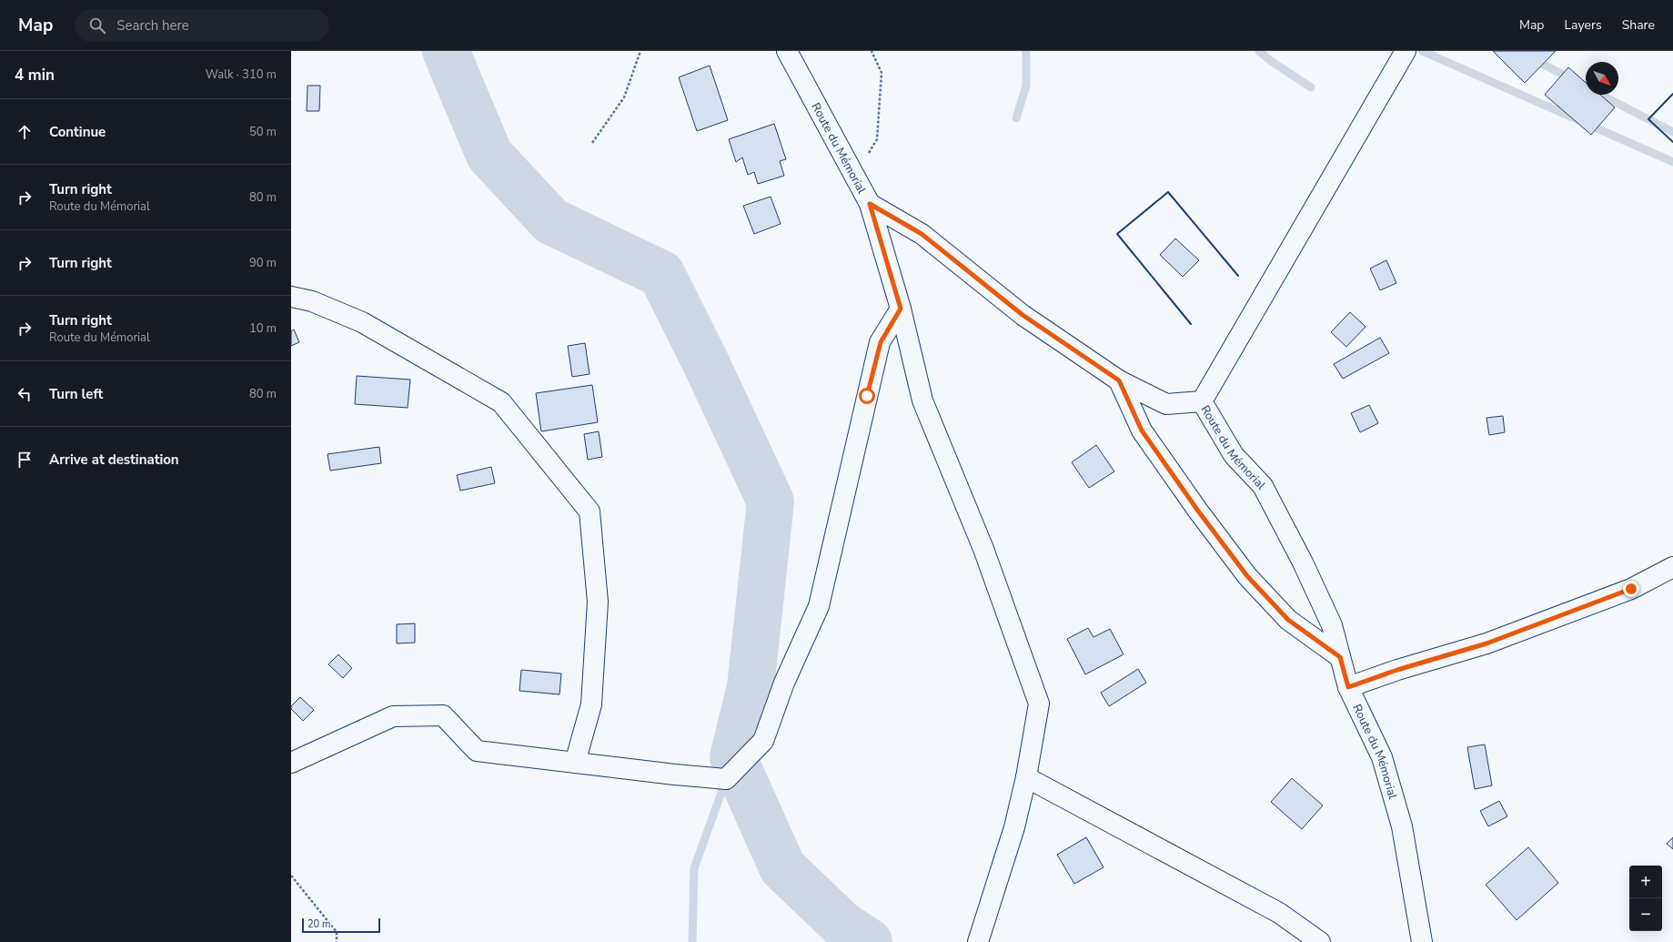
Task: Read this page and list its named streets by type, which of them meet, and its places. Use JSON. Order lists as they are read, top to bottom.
{
  "streets": {
    "street": ["Route du Mémorial"]
  },
  "scale_bar": "20 m",
  "north": "bottom right",
  "page": {
    "header": "Map",
    "search": "Search here",
    "nav": ["Map", "Layers", "Share"],
    "heading": ["4 min", "Walk · 310 m"],
    "list": [
      ["Continue", "50 m"],
      ["Turn right", "Route du Mémorial", "80 m"],
      ["Turn right", "90 m"],
      ["Turn right", "Route du Mémorial", "10 m"],
      ["Turn left", "80 m"],
      "Arrive at destination"
    ],
    "map_buttons": ["+", "−"],
    "scale": "20 m"
  }
}
